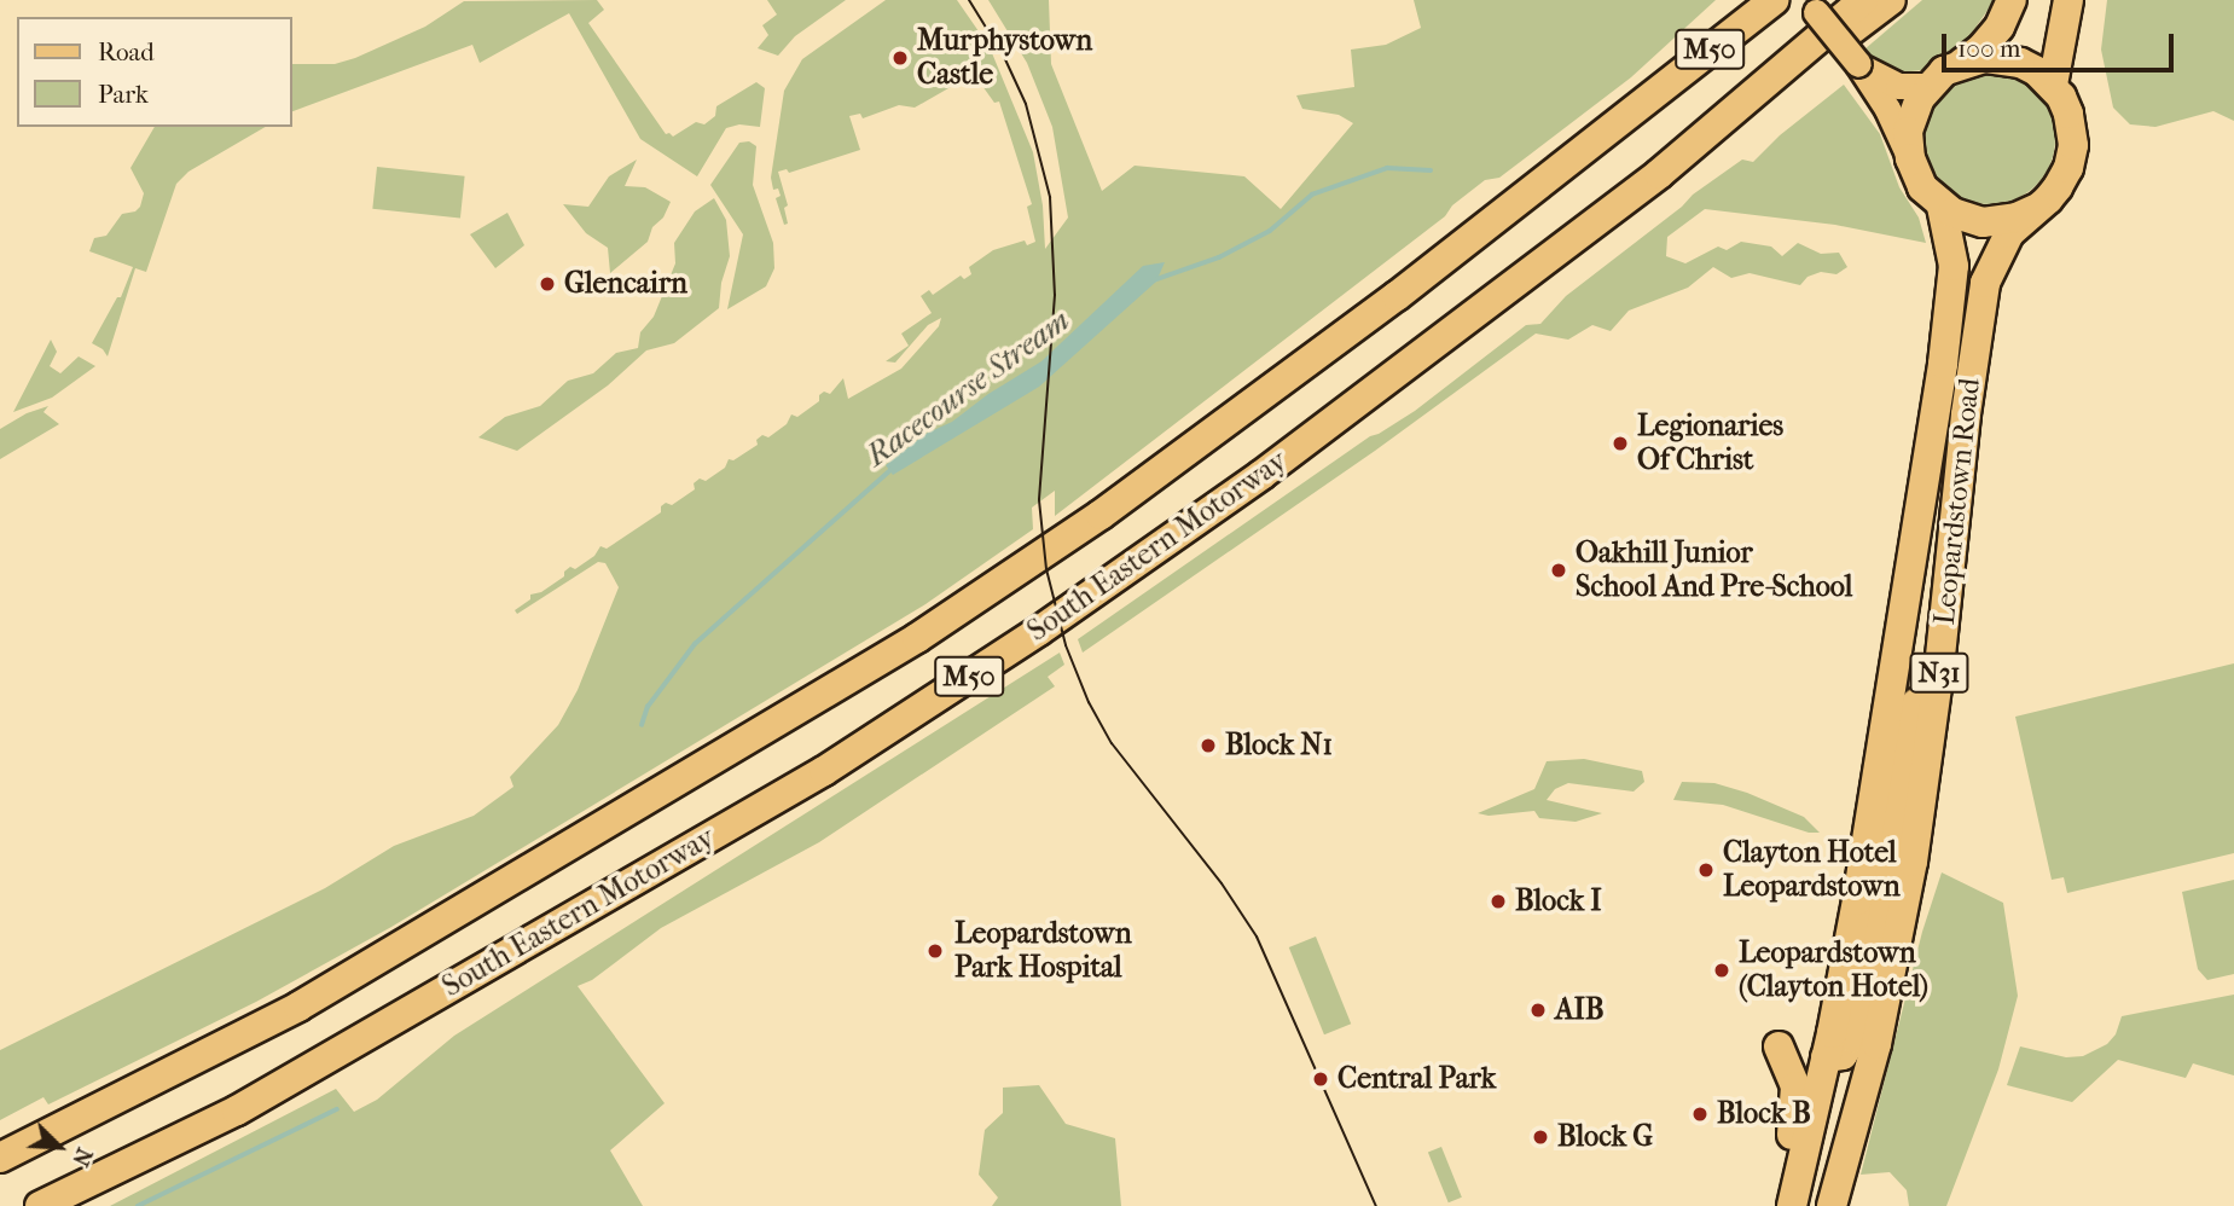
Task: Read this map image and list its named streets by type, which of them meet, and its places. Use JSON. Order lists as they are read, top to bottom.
{
  "streets": {
    "highway": [
      "M50",
      "Leopardstown Road",
      "South Eastern Motorway",
      "N31"
    ]
  },
  "crossings": [
    ["M50", "South Eastern Motorway"]
  ],
  "water": ["Racecourse Stream"],
  "places": [
    "Murphystown Castle",
    "Glencairn",
    "Legionaries Of Christ",
    "Oakhill Junior School And Pre-School",
    "Block N1",
    "Clayton Hotel Leopardstown",
    "Block I",
    "Leopardstown Park Hospital",
    "Leopardstown (Clayton Hotel)",
    "AIB",
    "Central Park",
    "Block B",
    "Block G"
  ],
  "legend": ["Road", "Park"],
  "scale_bar": "100 m",
  "north": "bottom right"
}
